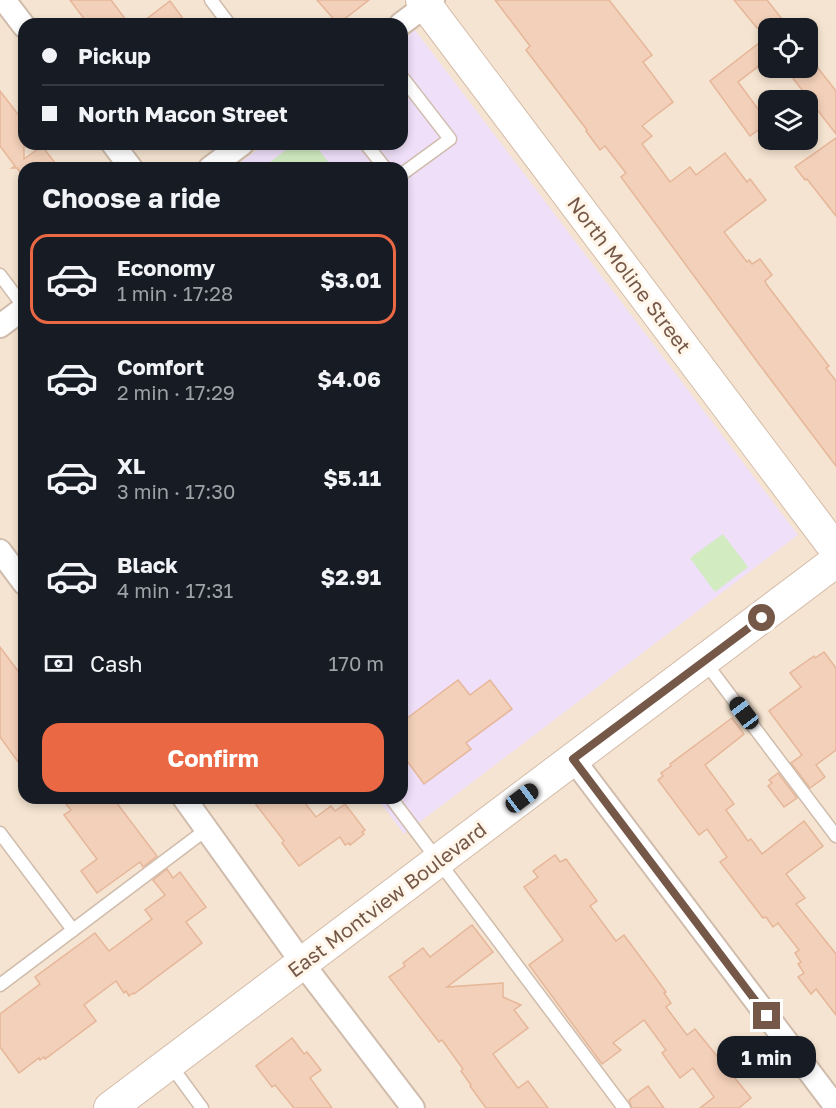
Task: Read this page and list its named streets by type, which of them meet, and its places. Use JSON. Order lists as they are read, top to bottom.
{
  "streets": {
    "main road": ["North Moline Street", "East Montview Boulevard"]
  },
  "page": {
    "banner": ["Pickup", "North Macon Street"],
    "heading": "Choose a ride",
    "list": [
      {
        "name": "Economy",
        "note": "1 min · 17:28",
        "value": "$3.01"
      },
      {
        "name": "Comfort",
        "note": "2 min · 17:29",
        "value": "$4.06"
      },
      {
        "name": "XL",
        "note": "3 min · 17:30",
        "value": "$5.11"
      },
      {
        "name": "Black",
        "note": "4 min · 17:31",
        "value": "$2.91"
      }
    ],
    "pay": ["Cash", "170 m"],
    "buttons": "Confirm",
    "bubble": "1 min"
  }
}
